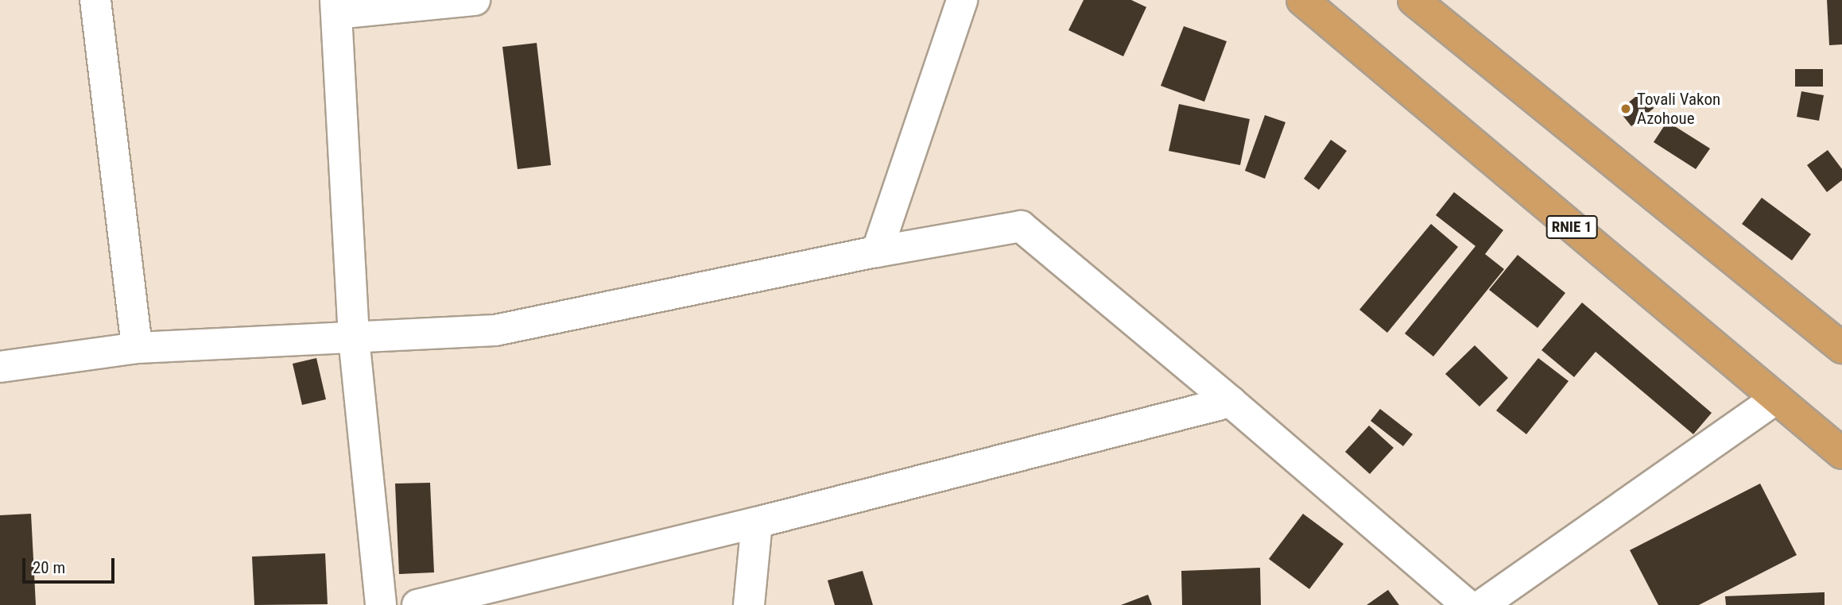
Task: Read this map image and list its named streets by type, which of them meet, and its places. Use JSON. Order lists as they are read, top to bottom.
{
  "streets": {
    "highway": ["RNIE 1"]
  },
  "places": ["Tovali Vakon Azohoue"],
  "scale_bar": "20 m"
}
